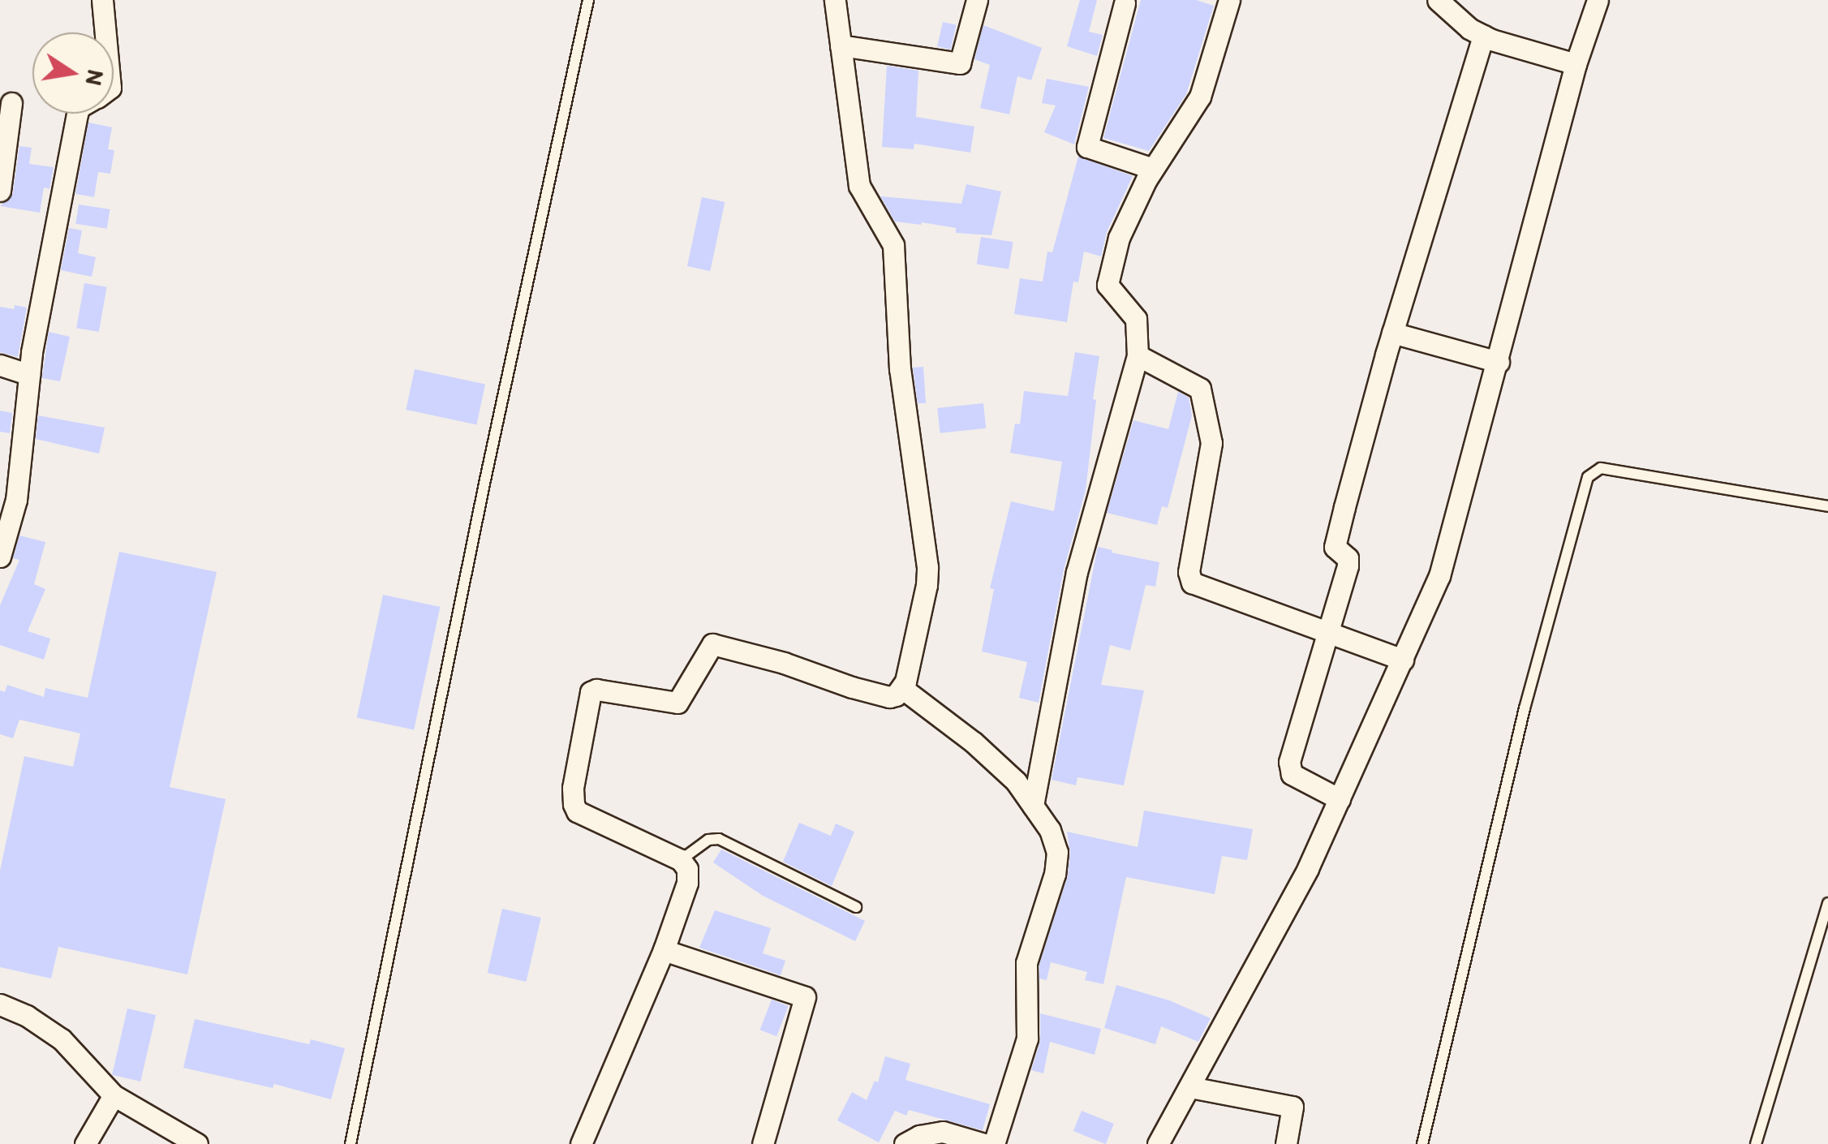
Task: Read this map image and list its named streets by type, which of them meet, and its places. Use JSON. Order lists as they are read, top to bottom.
{
  "north": "right"
}
